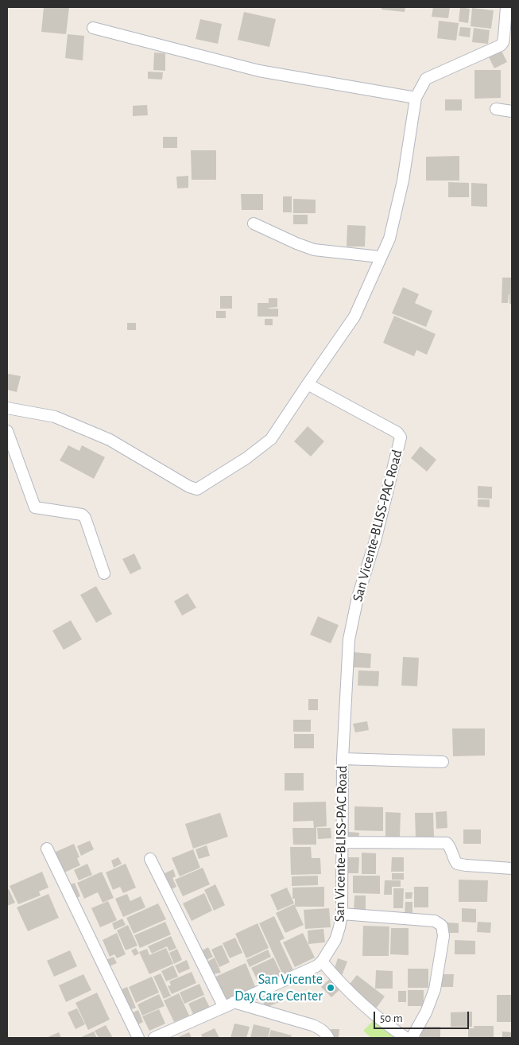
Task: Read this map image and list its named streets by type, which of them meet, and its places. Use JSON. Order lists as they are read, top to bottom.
{
  "streets": {
    "street": ["San Vicente-BLISS-PAC Road"]
  },
  "places": ["San Vicente Day Care Center"],
  "scale_bar": "50 m"
}
